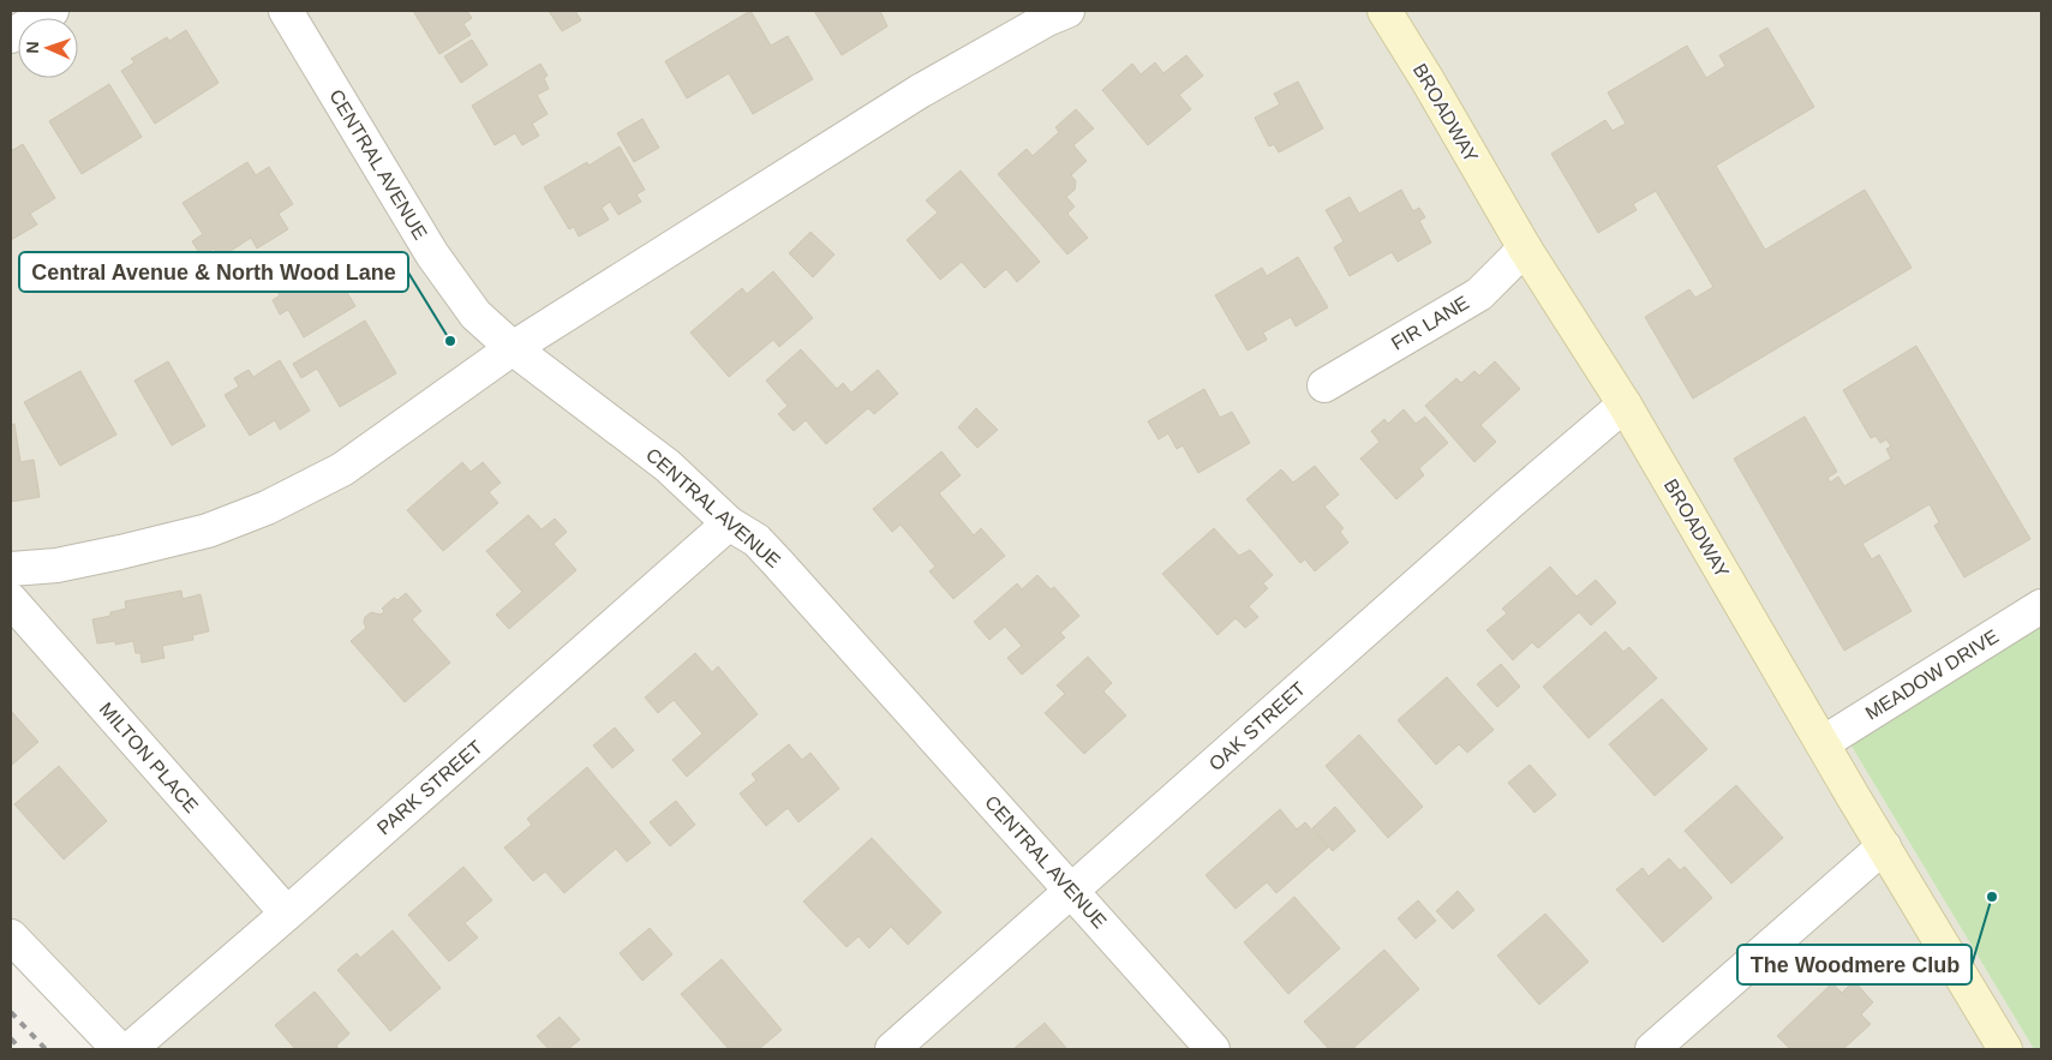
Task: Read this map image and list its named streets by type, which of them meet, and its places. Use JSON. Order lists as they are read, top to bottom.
{
  "streets": {
    "main road": ["BROADWAY"],
    "street": [
      "CENTRAL AVENUE",
      "FIR LANE",
      "MEADOW DRIVE",
      "OAK STREET",
      "MILTON PLACE",
      "PARK STREET"
    ]
  },
  "crossings": [
    ["BROADWAY", "FIR LANE"],
    ["BROADWAY", "MEADOW DRIVE"],
    ["BROADWAY", "OAK STREET"],
    ["CENTRAL AVENUE", "OAK STREET"],
    ["CENTRAL AVENUE", "PARK STREET"],
    ["MILTON PLACE", "PARK STREET"]
  ],
  "places": ["Central Avenue & North Wood Lane", "The Woodmere Club"],
  "north": "left"
}
